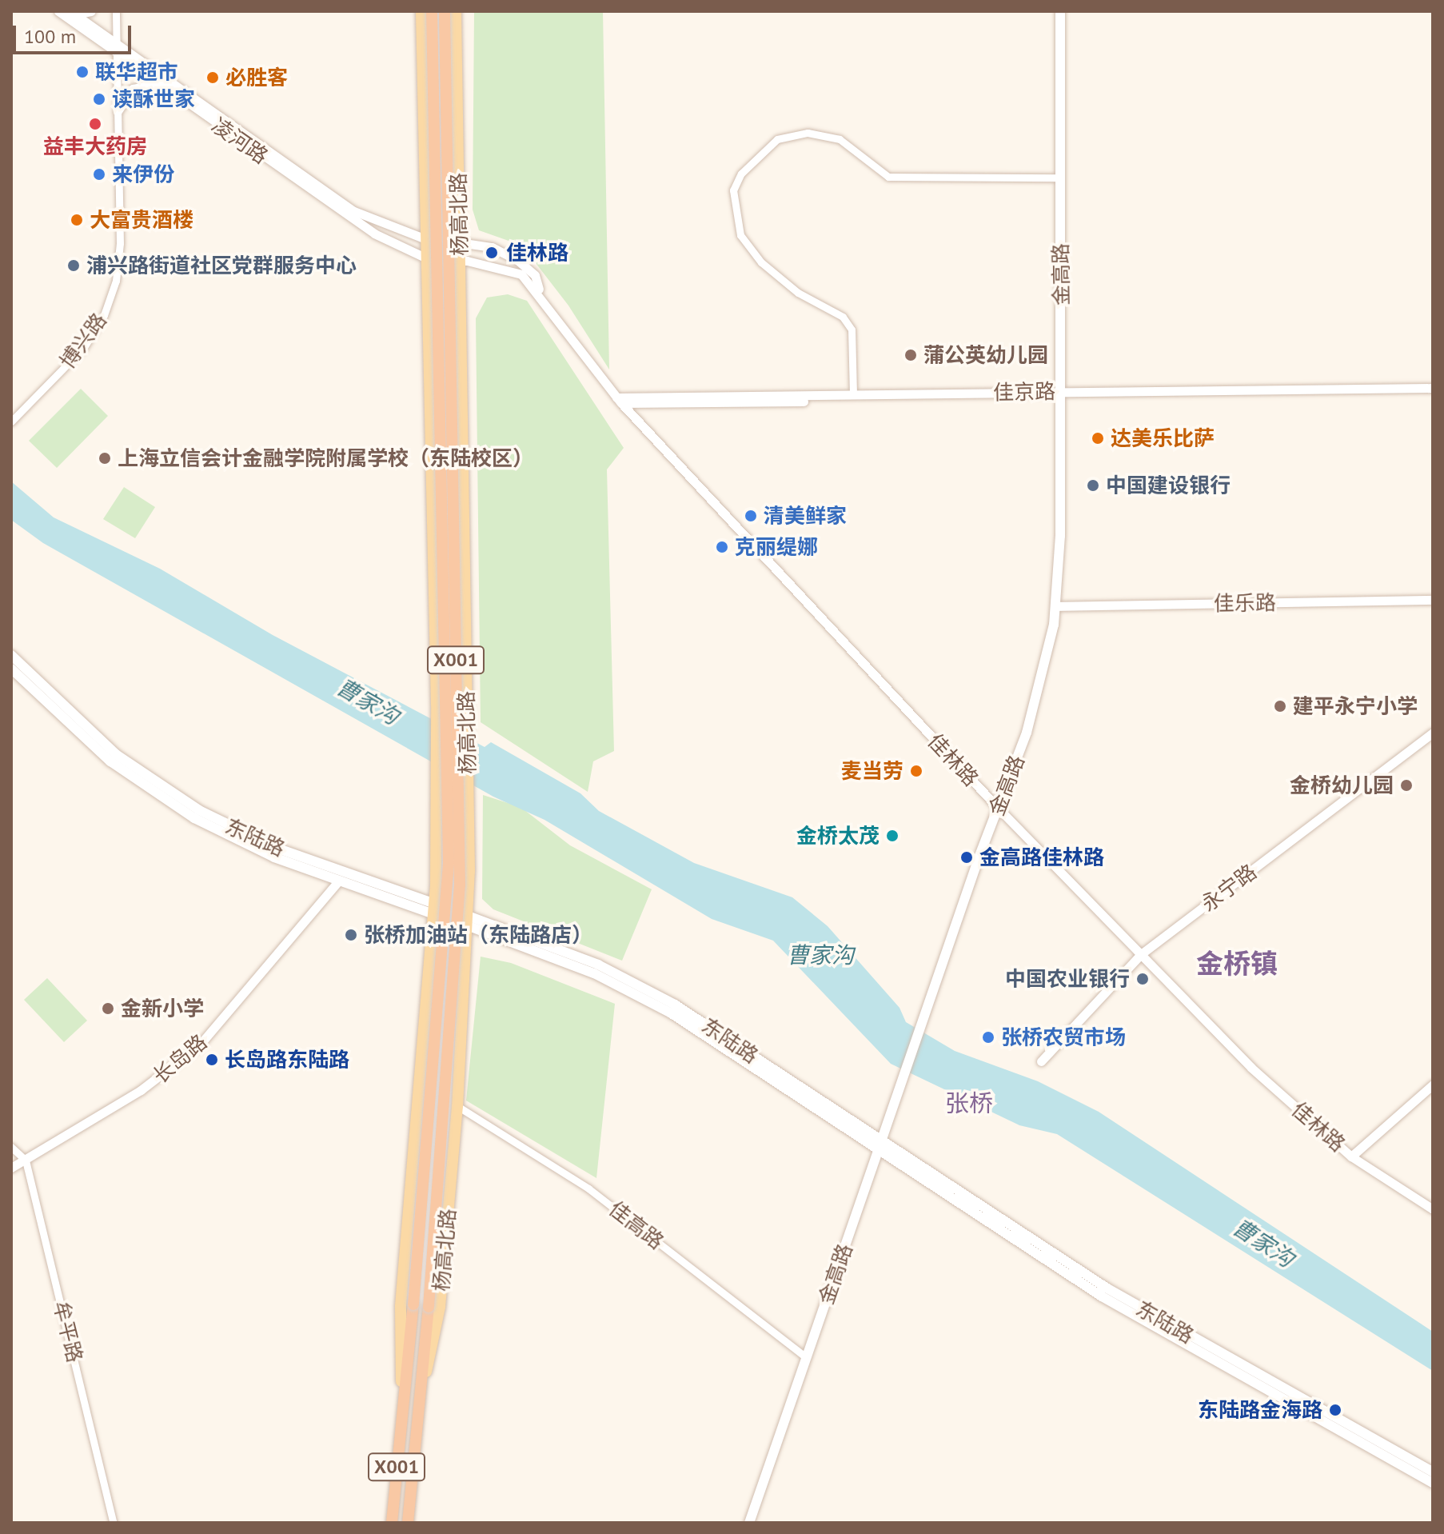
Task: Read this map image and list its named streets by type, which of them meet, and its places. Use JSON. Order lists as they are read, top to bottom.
{
  "streets": {
    "highway": ["杨高北路", "X001"],
    "main road": ["金高路", "东陆路"],
    "street": [
      "凌河路",
      "博兴路",
      "佳京路",
      "佳乐路",
      "佳林路",
      "永宁路",
      "长岛路",
      "佳高路",
      "牟平路"
    ]
  },
  "crossings": [
    ["凌河路", "杨高北路"],
    ["凌河路", "博兴路"],
    ["凌河路", "佳林路"],
    ["杨高北路", "佳林路"],
    ["杨高北路", "东陆路"],
    ["杨高北路", "佳高路"],
    ["金高路", "佳京路"],
    ["金高路", "佳乐路"],
    ["金高路", "佳林路"],
    ["金高路", "东陆路"],
    ["金高路", "佳高路"],
    ["佳京路", "佳林路"],
    ["佳林路", "永宁路"],
    ["东陆路", "长岛路"],
    ["长岛路", "牟平路"]
  ],
  "districts": ["金桥镇", "张桥"],
  "water": ["曹家沟"],
  "places": [
    "联华超市",
    "必胜客",
    "读酥世家",
    "益丰大药房",
    "来伊份",
    "大富贵酒楼",
    "佳林路",
    "浦兴路街道社区党群服务中心",
    "蒲公英幼儿园",
    "达美乐比萨",
    "上海立信会计金融学院附属学校（东陆校区）",
    "中国建设银行",
    "清美鲜家",
    "克丽缇娜",
    "建平永宁小学",
    "麦当劳",
    "金桥幼儿园",
    "金桥太茂",
    "金高路佳林路",
    "张桥加油站（东陆路店）",
    "中国农业银行",
    "金新小学",
    "张桥农贸市场",
    "长岛路东陆路",
    "东陆路金海路"
  ],
  "scale_bar": "100 m"
}
